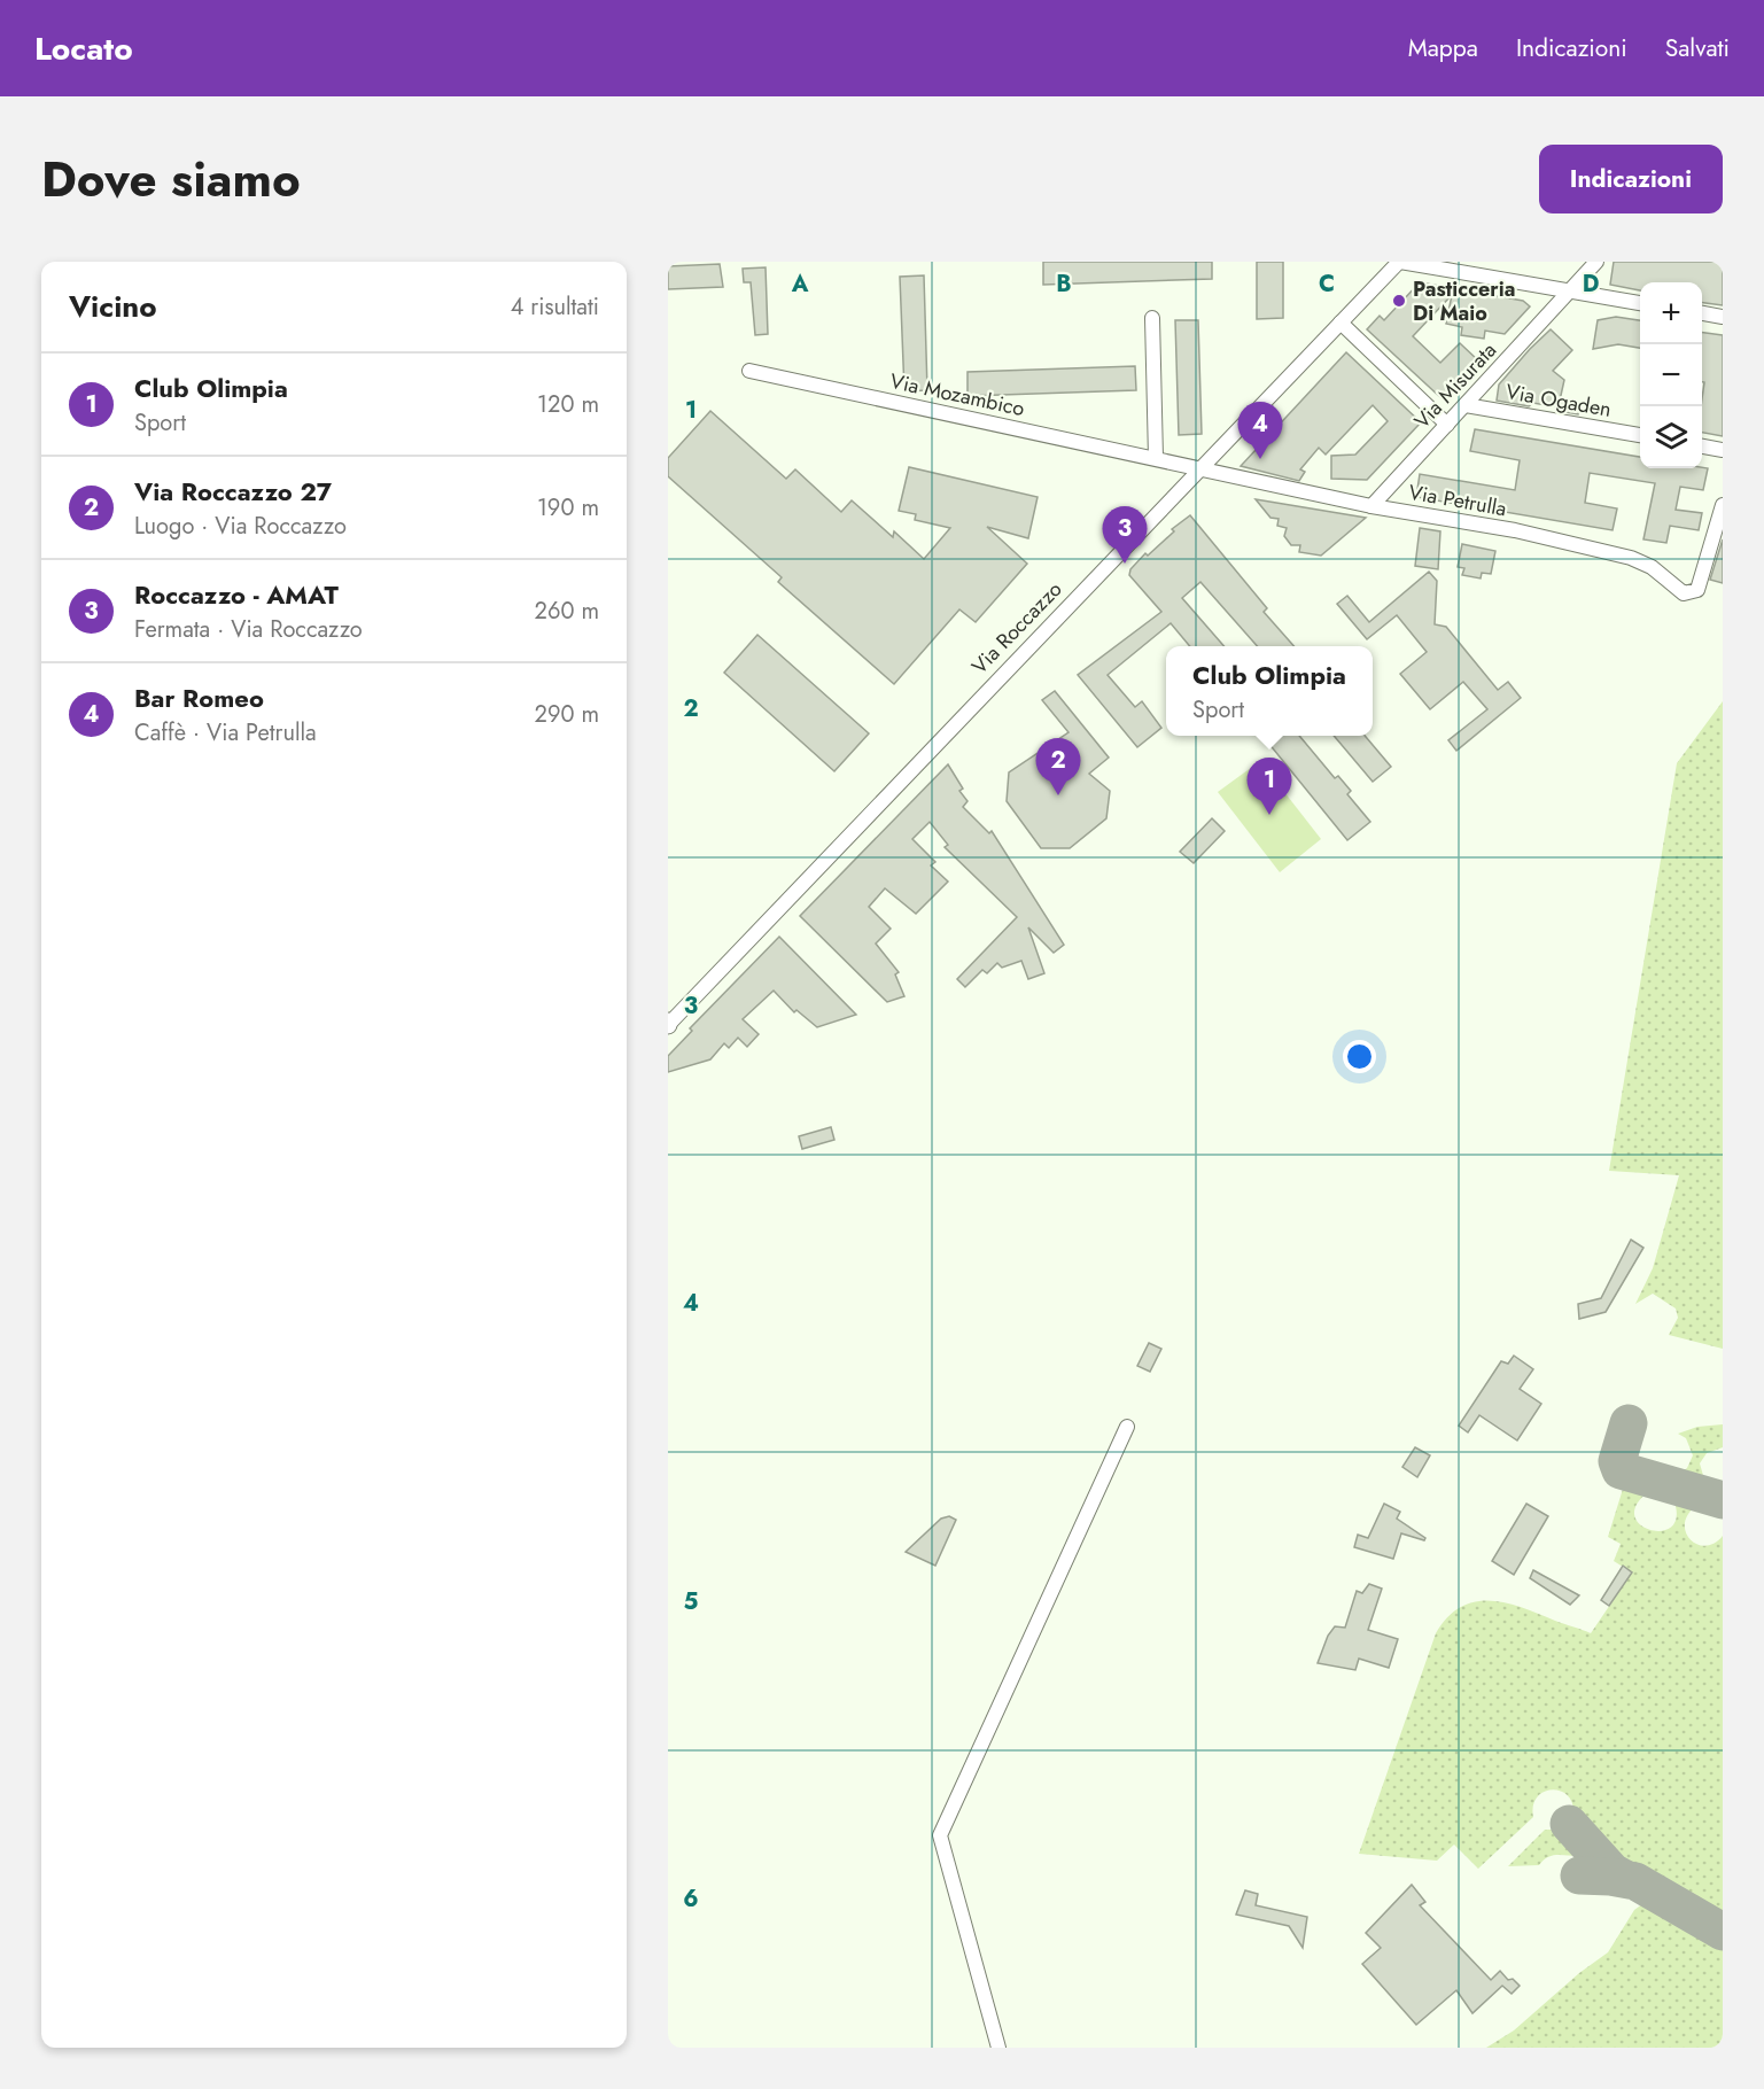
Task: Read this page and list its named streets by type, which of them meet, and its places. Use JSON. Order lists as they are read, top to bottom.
{
  "streets": {
    "street": [
      "Via Misurata",
      "Via Mozambico",
      "Via Ogaden",
      "Via Petrulla",
      "Via Roccazzo"
    ]
  },
  "crossings": [
    ["Via Misurata", "Via Ogaden"],
    ["Via Misurata", "Via Petrulla"],
    ["Via Mozambico", "Via Petrulla"],
    ["Via Mozambico", "Via Roccazzo"],
    ["Via Petrulla", "Via Roccazzo"]
  ],
  "places": ["Pasticceria Di Maio"],
  "page": {
    "header": "Locato",
    "nav": ["Mappa", "Indicazioni", "Salvati"],
    "title": "Dove siamo",
    "buttons": "Indicazioni",
    "heading": ["Vicino", "4 risultati"],
    "map_buttons": ["+", "−"],
    "list": [
      {
        "mark": "1",
        "name": "Club Olimpia",
        "note": "Sport",
        "value": "120 m"
      },
      {
        "mark": "2",
        "name": "Via Roccazzo 27",
        "note": "Luogo · Via Roccazzo",
        "value": "190 m"
      },
      {
        "mark": "3",
        "name": "Roccazzo - AMAT",
        "note": "Fermata · Via Roccazzo",
        "value": "260 m"
      },
      {
        "mark": "4",
        "name": "Bar Romeo",
        "note": "Caffè · Via Petrulla",
        "value": "290 m"
      }
    ],
    "pins": [
      "4",
      "3",
      "2",
      "1"
    ],
    "popup": ["Club Olimpia", "Sport"]
  },
  "grid": {
    "columns": [
      "A",
      "B",
      "C",
      "D"
    ],
    "rows": [
      "1",
      "2",
      "3",
      "4",
      "5",
      "6"
    ]
  }
}
